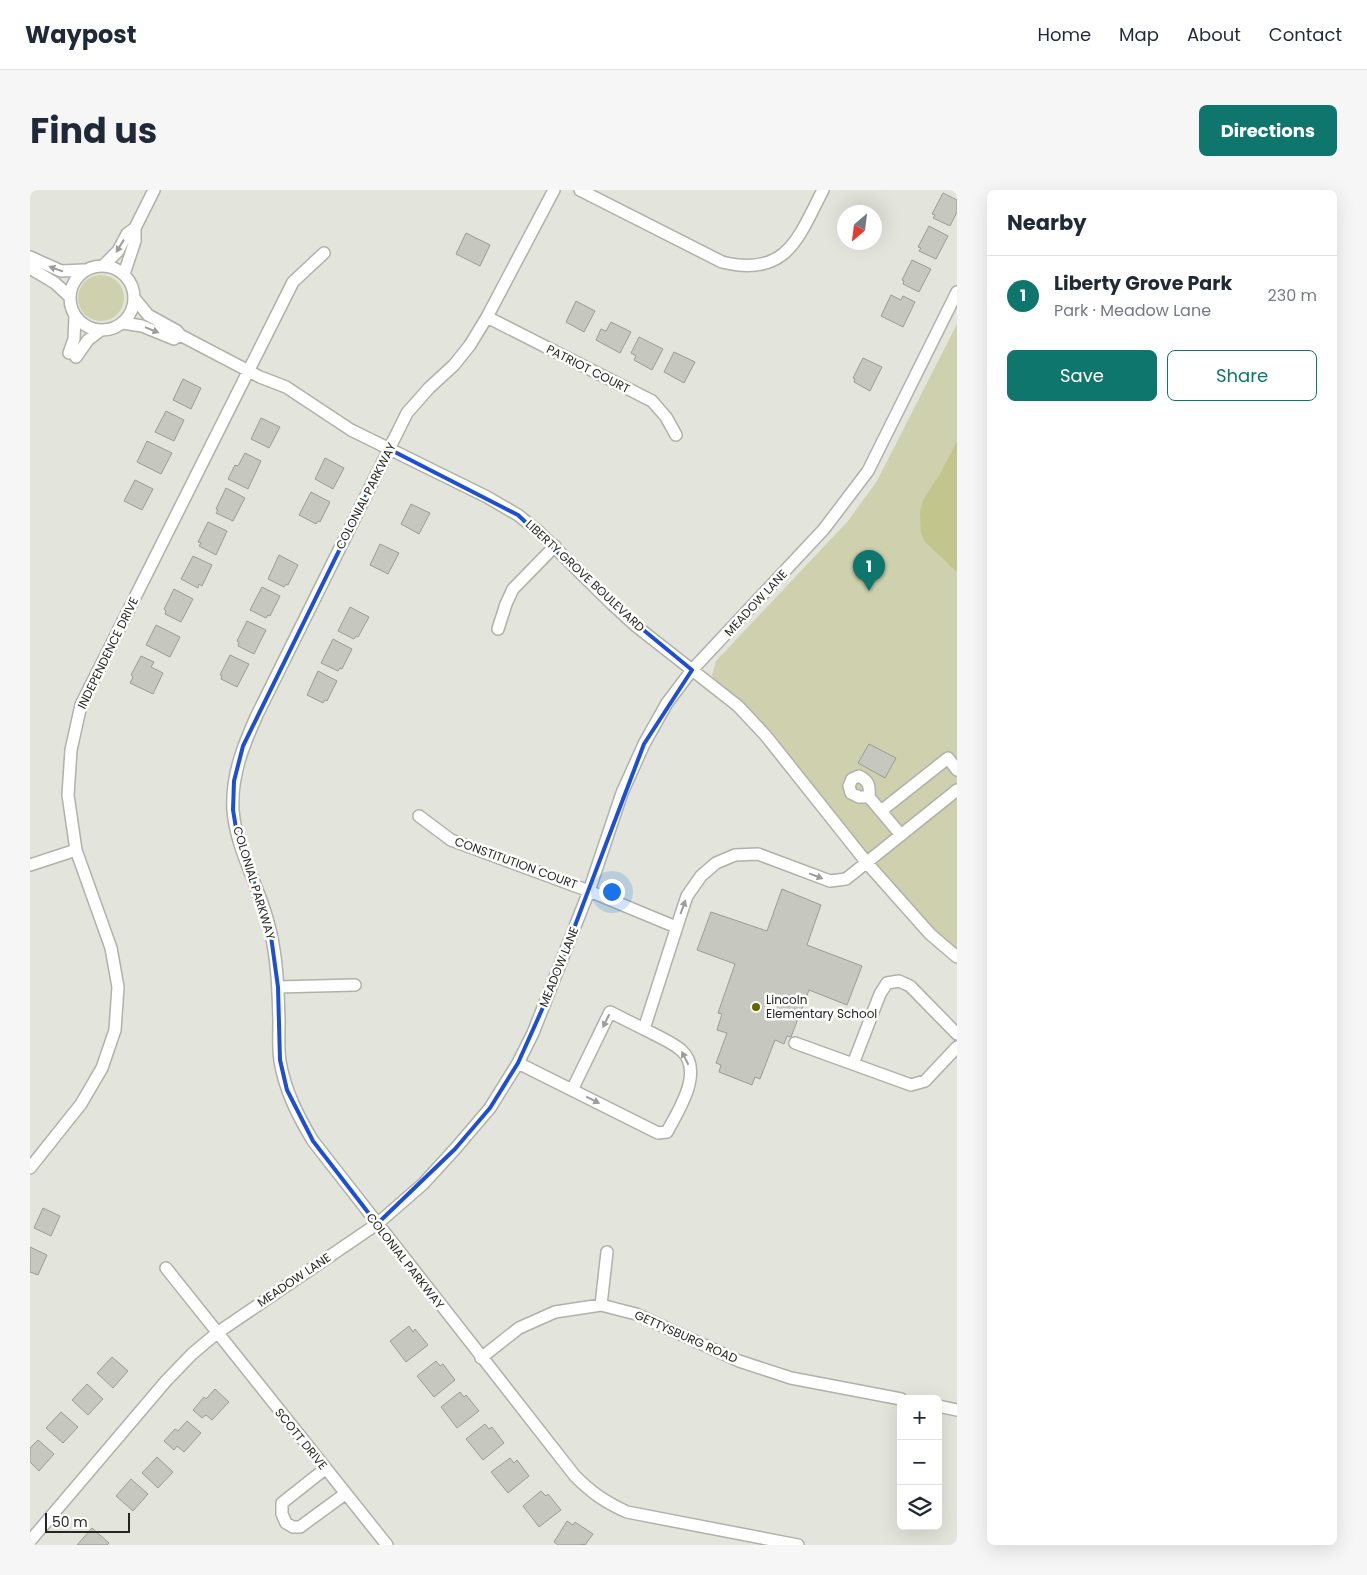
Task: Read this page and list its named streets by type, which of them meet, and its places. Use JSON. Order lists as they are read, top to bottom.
{
  "streets": {
    "street": [
      "PATRIOT COURT",
      "COLONIAL PARKWAY",
      "LIBERTY GROVE BOULEVARD",
      "MEADOW LANE",
      "INDEPENDENCE DRIVE",
      "CONSTITUTION COURT",
      "GETTYSBURG ROAD",
      "SCOTT DRIVE"
    ]
  },
  "crossings": [
    ["PATRIOT COURT", "COLONIAL PARKWAY"],
    ["COLONIAL PARKWAY", "LIBERTY GROVE BOULEVARD"],
    ["COLONIAL PARKWAY", "MEADOW LANE"],
    ["COLONIAL PARKWAY", "GETTYSBURG ROAD"],
    ["LIBERTY GROVE BOULEVARD", "MEADOW LANE"],
    ["LIBERTY GROVE BOULEVARD", "INDEPENDENCE DRIVE"],
    ["MEADOW LANE", "CONSTITUTION COURT"],
    ["MEADOW LANE", "SCOTT DRIVE"]
  ],
  "places": ["Lincoln Elementary School"],
  "scale_bar": "50 m",
  "north": "bottom left",
  "page": {
    "header": "Waypost",
    "nav": [
      "Home",
      "Map",
      "About",
      "Contact"
    ],
    "title": "Find us",
    "buttons": [
      "Directions",
      ["Save", "Share"]
    ],
    "heading": "Nearby",
    "list": [
      {
        "mark": "1",
        "name": "Liberty Grove Park",
        "note": "Park · Meadow Lane",
        "value": "230 m"
      }
    ],
    "pins": "1",
    "map_buttons": ["+", "−"],
    "scale": "50 m"
  }
}
